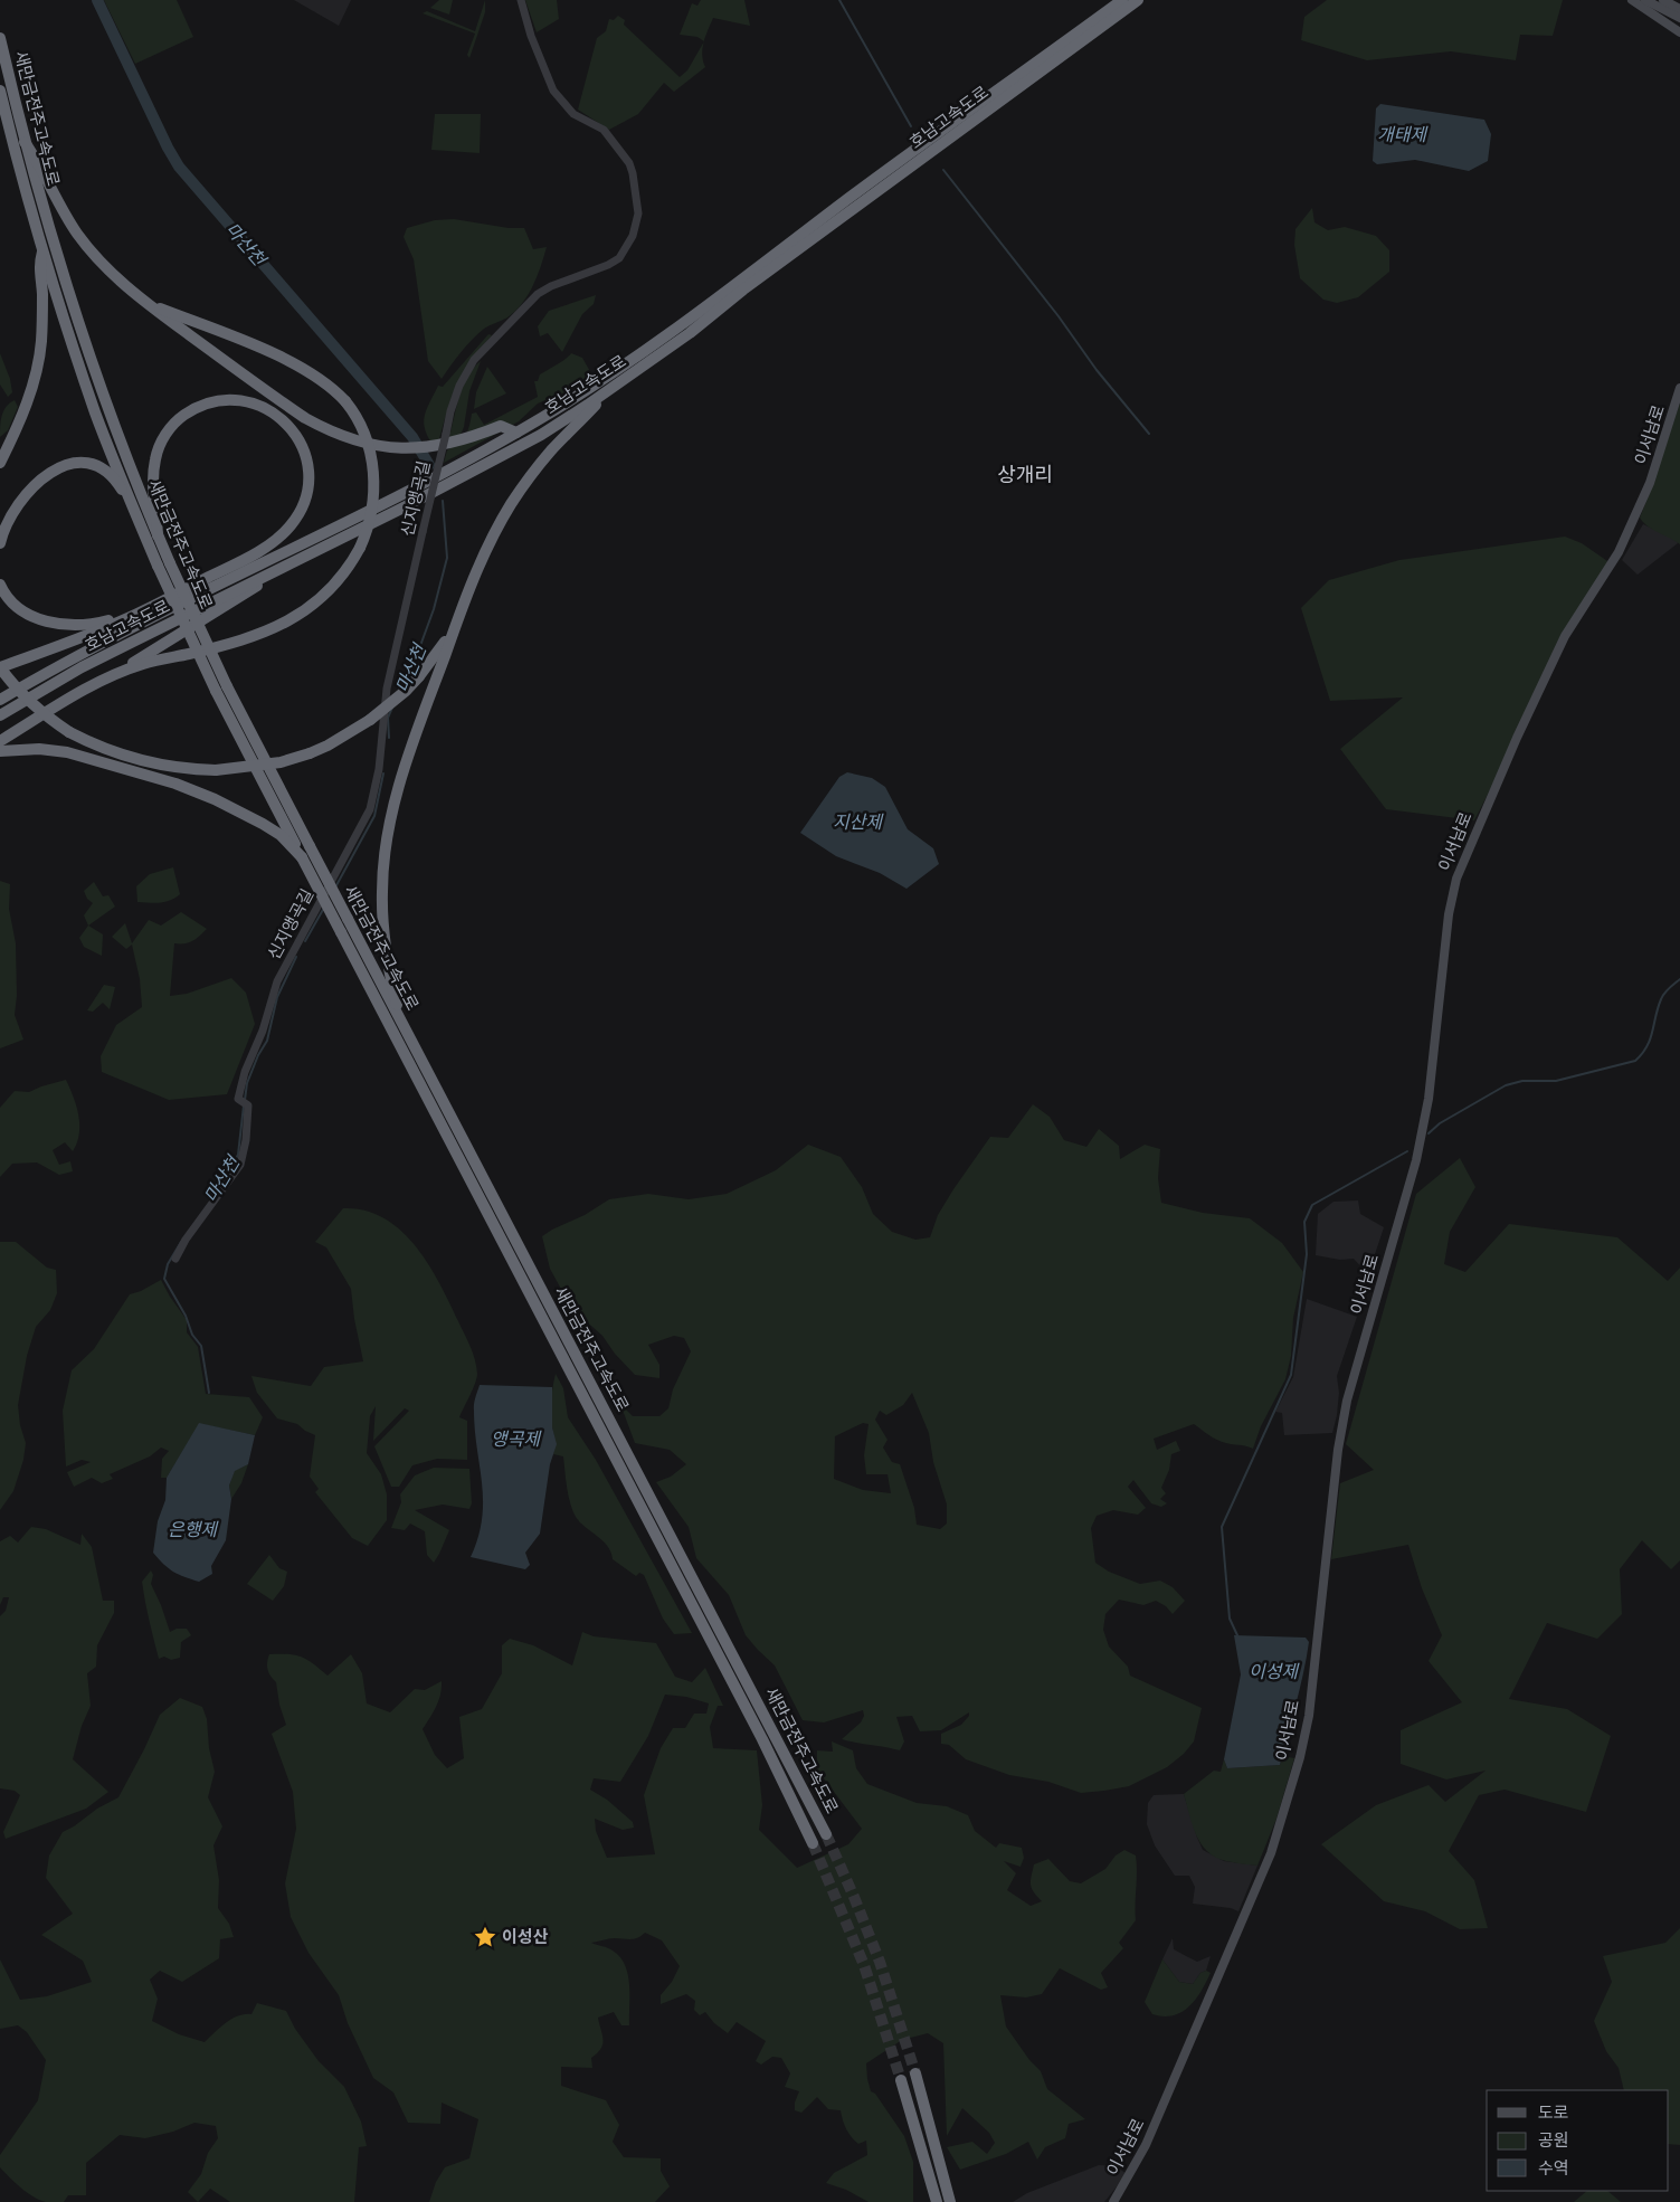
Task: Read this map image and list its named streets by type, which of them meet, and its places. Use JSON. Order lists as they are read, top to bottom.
{
  "streets": {
    "highway": ["호남고속도로", "새만금전주고속도로"],
    "main road": ["이서남로"],
    "street": ["신지앵곡길"]
  },
  "districts": ["상개리"],
  "water": [
    "개태제",
    "마산천",
    "지산제",
    "앵곡제",
    "은행제",
    "이성제"
  ],
  "places": {
    "place": ["이성산"]
  },
  "legend": ["도로", "공원", "수역"]
}
